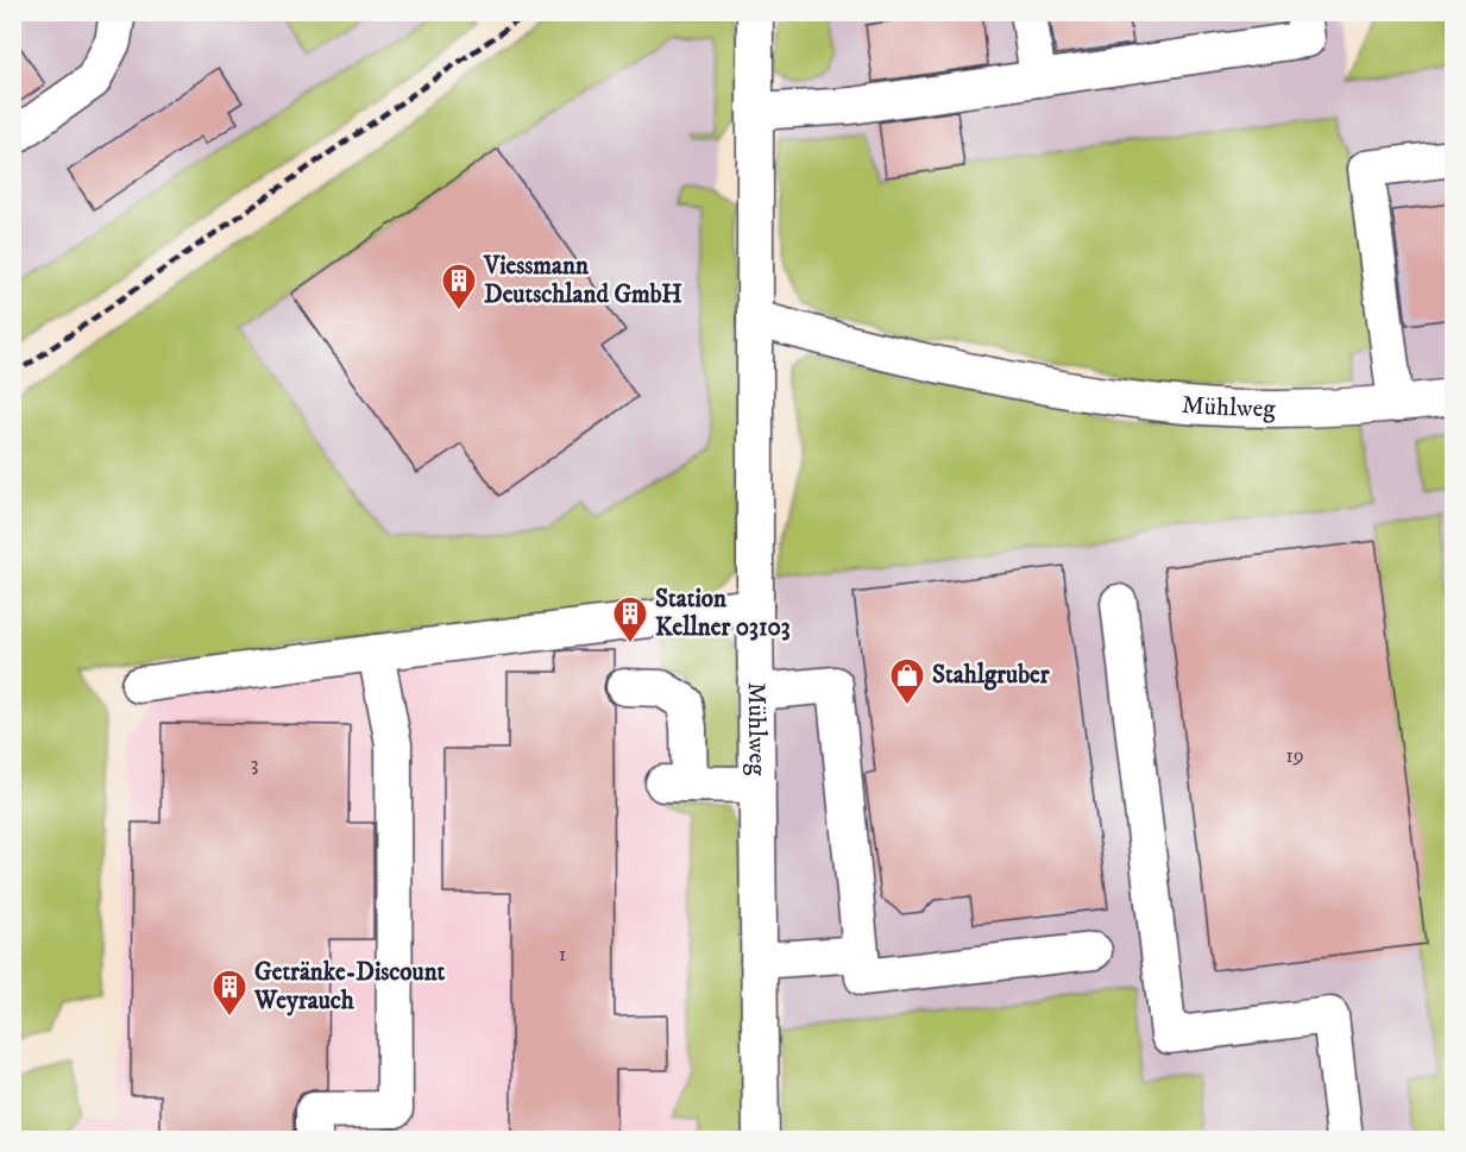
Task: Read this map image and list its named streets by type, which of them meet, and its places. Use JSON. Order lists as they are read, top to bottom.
{
  "streets": {
    "street": ["Mühlweg"]
  },
  "places": {
    "building": ["Viessmann Deutschland GmbH", "Station Kellner 03103", "Getränke-Discount Weyrauch"],
    "shop": ["Stahlgruber"]
  },
  "house_numbers": ["19", "3", "1"]
}
